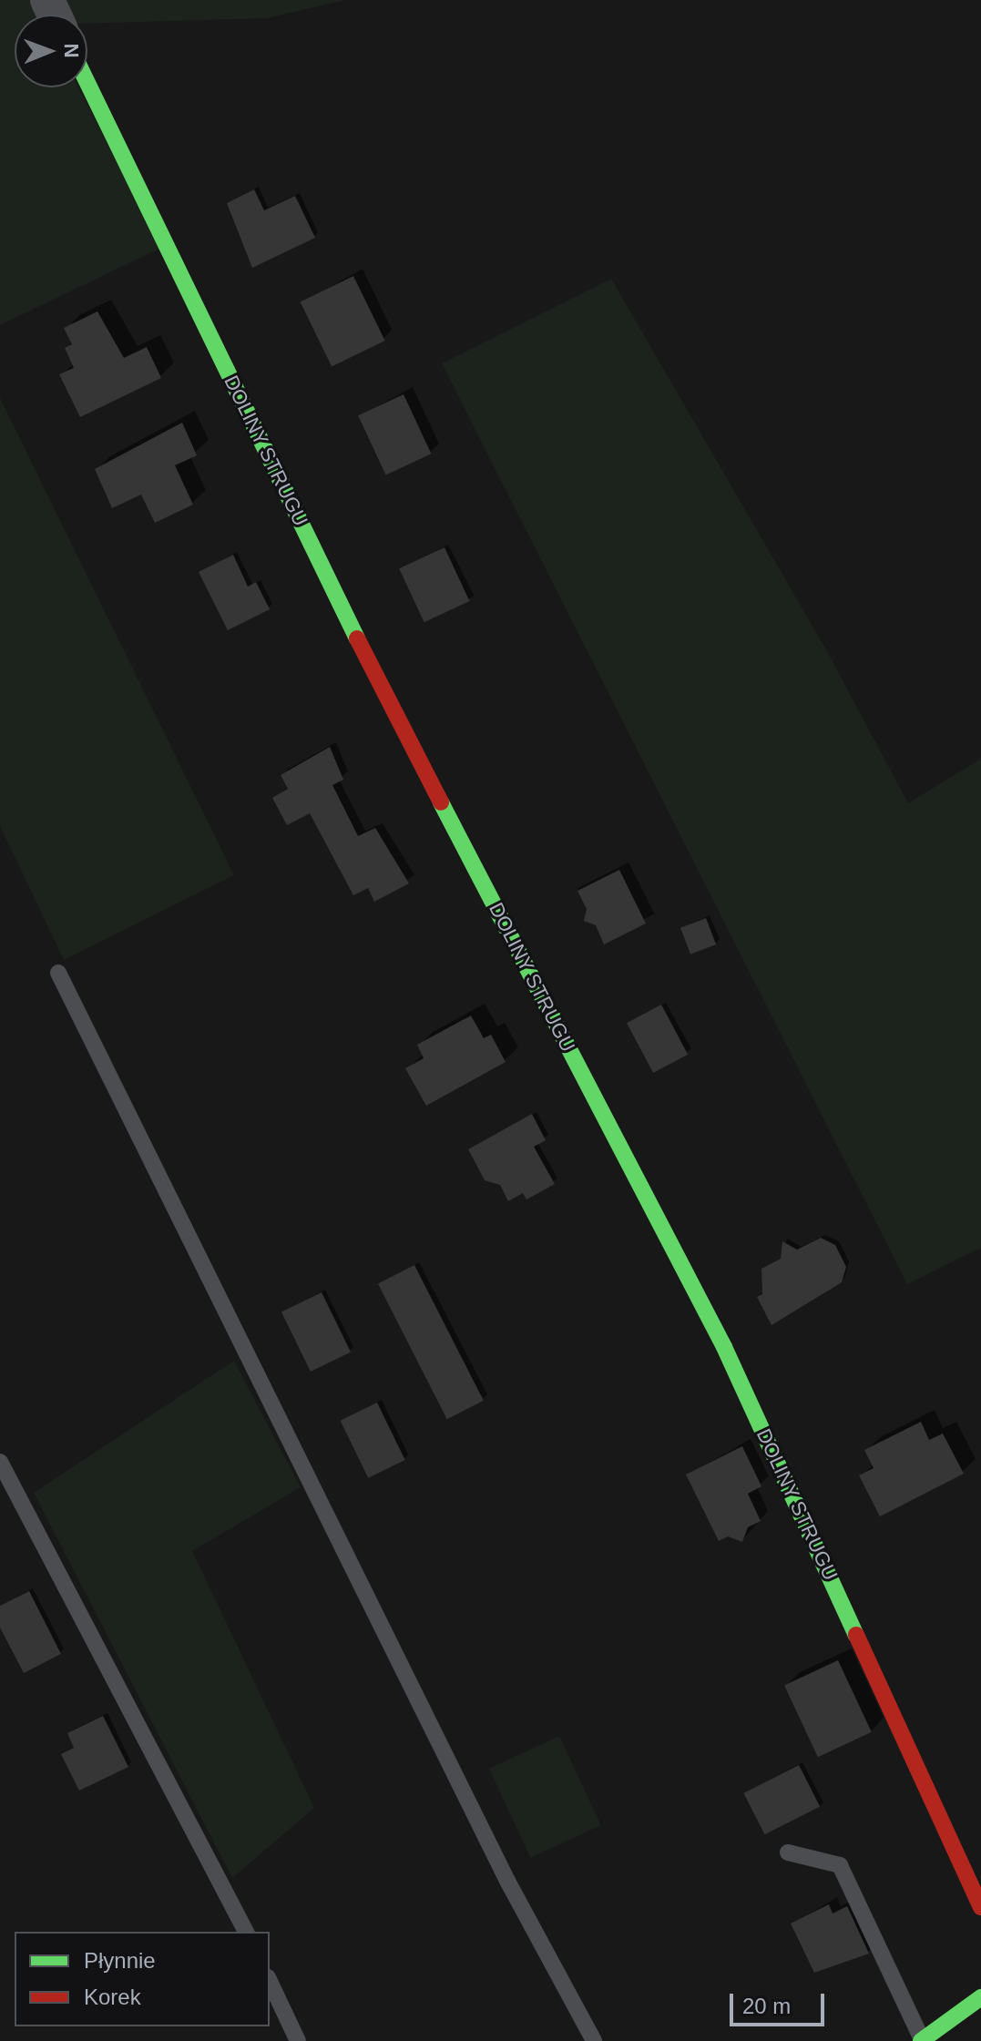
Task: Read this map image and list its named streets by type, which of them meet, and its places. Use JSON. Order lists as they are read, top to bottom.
{
  "streets": {
    "street": ["DOLINY STRUGU"]
  },
  "legend": ["Płynnie", "Korek"],
  "scale_bar": "20 m",
  "north": "right"
}
